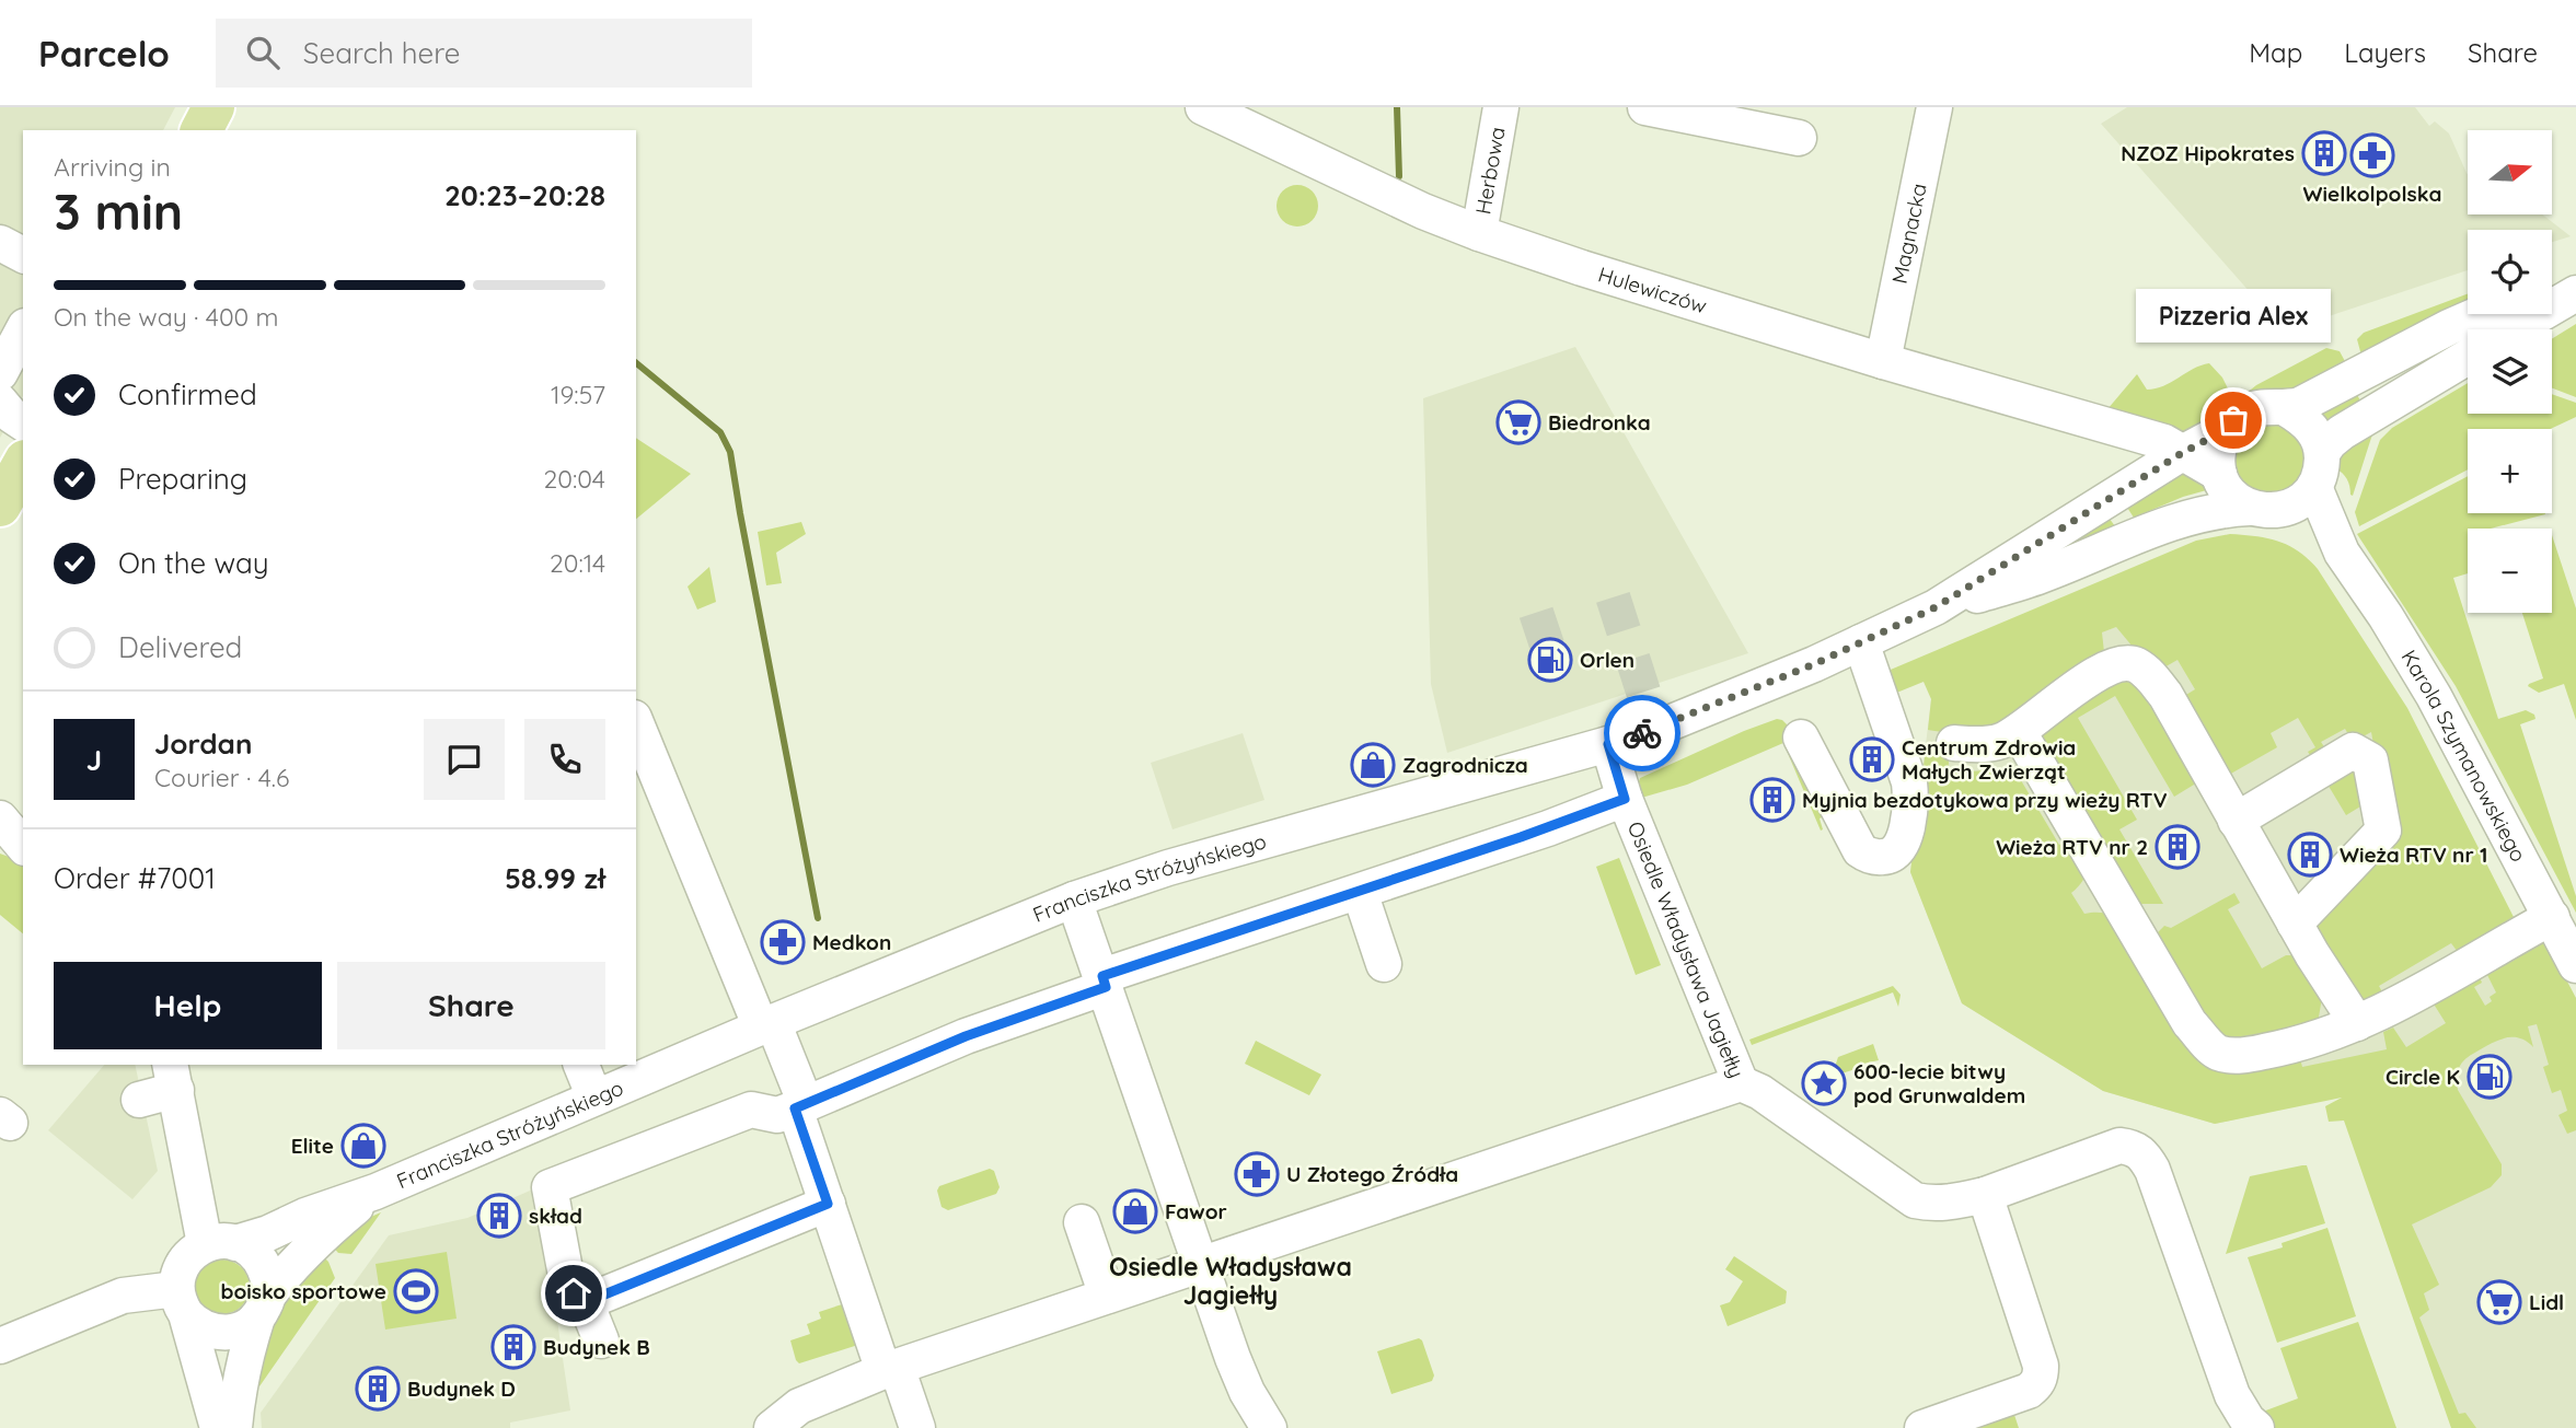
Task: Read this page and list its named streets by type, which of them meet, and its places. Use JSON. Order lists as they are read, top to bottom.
{
  "streets": {
    "street": [
      "Herbowa",
      "Magnacka",
      "Hulewiczów",
      "Karola Szymanowskiego",
      "Franciszka Stróżyńskiego",
      "Osiedle Władysława Jagiełły"
    ]
  },
  "crossings": [
    ["Herbowa", "Hulewiczów"],
    ["Magnacka", "Hulewiczów"],
    ["Hulewiczów", "Karola Szymanowskiego"],
    ["Hulewiczów", "Franciszka Stróżyńskiego"],
    ["Karola Szymanowskiego", "Franciszka Stróżyńskiego"]
  ],
  "districts": ["Osiedle Władysława Jagiełły"],
  "places": {
    "building": [
      "NZOZ Hipokrates",
      "Centrum Zdrowia Małych Zwierząt",
      "Myjnia bezdotykowa przy wieży RTV",
      "Wieża RTV nr 2",
      "Wieża RTV nr 1",
      "skład",
      "Budynek B",
      "Budynek D"
    ],
    "pharmacy": ["Wielkolpolska", "Medkon", "U Złotego Źródła"],
    "other": ["Pizzeria Alex"],
    "supermarket": ["Biedronka", "Lidl"],
    "fuel station": ["Orlen", "Circle K"],
    "shop": ["Zagrodnicza", "Elite", "Fawor"],
    "place": ["600-lecie bitwy pod Grunwaldem"],
    "sports": ["boisko sportowe"]
  },
  "north": "right",
  "page": {
    "header": "Parcelo",
    "search": "Search here",
    "nav": ["Map", "Layers", "Share"],
    "map_buttons": ["+", "−"],
    "heading": ["3 min", "Arriving in", "20:23–20:28"],
    "panel": [
      "Jordan",
      "Courier · 4.6",
      "Order #7001",
      "58.99 zł"
    ],
    "bar": "On the way · 400 m",
    "bubble": "Pizzeria Alex",
    "list": [
      ["Confirmed", "19:57"],
      ["Preparing", "20:04"],
      ["On the way", "20:14"],
      "Delivered"
    ],
    "round": "J",
    "buttons": ["Help", "Share"]
  }
}
